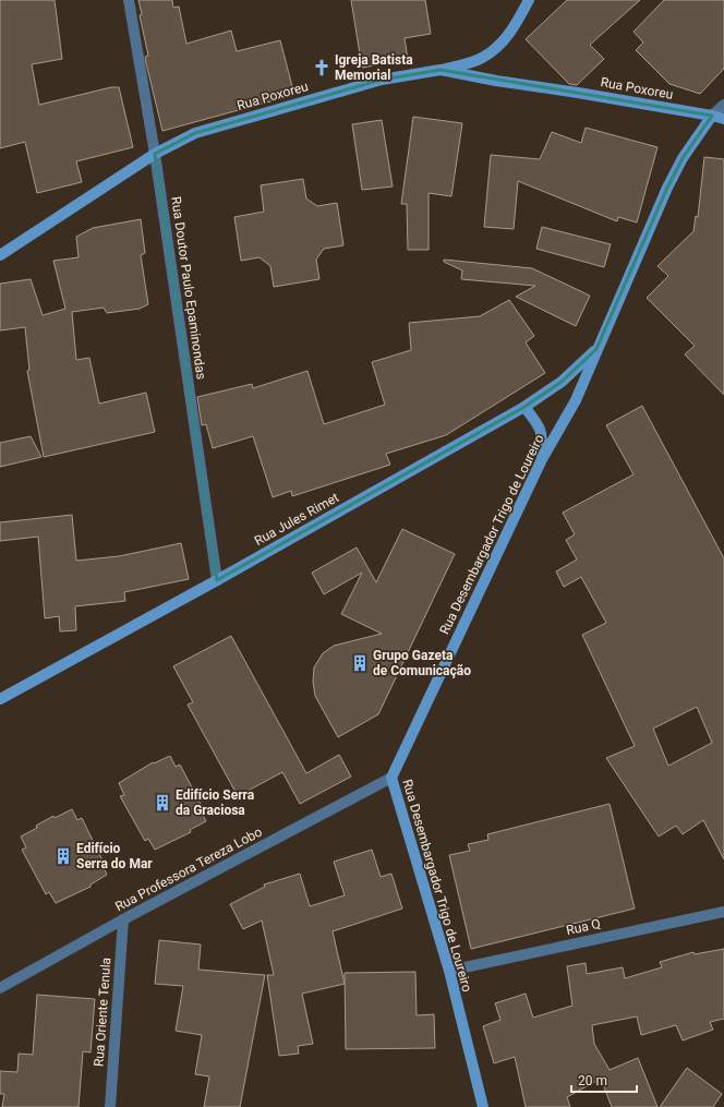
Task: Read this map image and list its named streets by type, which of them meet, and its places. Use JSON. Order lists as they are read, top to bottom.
{
  "streets": {
    "street": [
      "Rua Poxoreu",
      "Rua Doutor Paulo Epaminondas",
      "Rua Jules Rimet",
      "Rua Desembargador Trigo de Loureiro",
      "Rua Professora Tereza Lobo",
      "Rua Q",
      "Rua Oriente Tenula"
    ]
  },
  "crossings": [
    ["Rua Poxoreu", "Rua Doutor Paulo Epaminondas"],
    ["Rua Poxoreu", "Rua Desembargador Trigo de Loureiro"],
    ["Rua Doutor Paulo Epaminondas", "Rua Jules Rimet"],
    ["Rua Jules Rimet", "Rua Desembargador Trigo de Loureiro"],
    ["Rua Desembargador Trigo de Loureiro", "Rua Professora Tereza Lobo"],
    ["Rua Desembargador Trigo de Loureiro", "Rua Q"],
    ["Rua Professora Tereza Lobo", "Rua Oriente Tenula"]
  ],
  "places": {
    "church": ["Igreja Batista Memorial"],
    "building": ["Grupo Gazeta de Comunicação", "Edifício Serra da Graciosa", "Edifício Serra do Mar"]
  },
  "scale_bar": "20 m"
}
